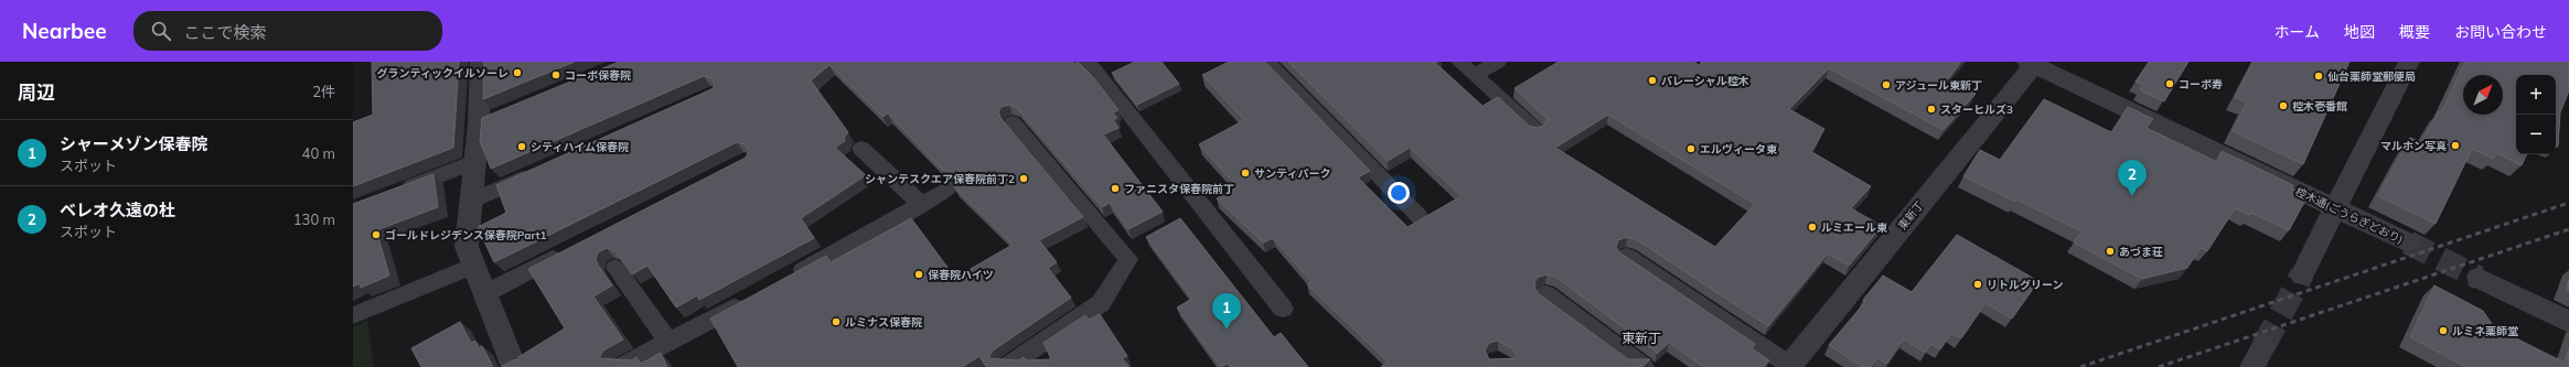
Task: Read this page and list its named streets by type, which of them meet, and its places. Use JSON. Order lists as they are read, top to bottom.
{
  "streets": {
    "street": ["東新丁", "椌木通(ごうらぎどおり)"]
  },
  "crossings": [
    ["東新丁", "椌木通(ごうらぎどおり)"]
  ],
  "districts": ["東新丁"],
  "places": [
    "グランティックイルソーレ",
    "コーポ保春院",
    "仙台薬師堂郵便局",
    "パレーシャル椌木",
    "コーポ寿",
    "アジュール東新丁",
    "椌木壱番館",
    "スターヒルズ3",
    "マルホン写真",
    "シティハイム保春院",
    "エルヴィータ東",
    "サンティパーク",
    "シャンテスクエア保春院前丁2",
    "ファニスタ保春院前丁",
    "ルミエール東",
    "ゴールドレジデンス保春院Part1",
    "あづま荘",
    "保春院ハイツ",
    "リトルグリーン",
    "ルミナス保春院",
    "ルミネ薬師堂"
  ],
  "north": "top right",
  "page": {
    "header": "Nearbee",
    "search": "ここで検索",
    "nav": [
      "ホーム",
      "地図",
      "概要",
      "お問い合わせ"
    ],
    "heading": ["周辺", "2件"],
    "map_buttons": ["+", "−"],
    "list": [
      {
        "mark": "1",
        "name": "シャーメゾン保春院",
        "note": "スポット",
        "value": "40 m"
      },
      {
        "mark": "2",
        "name": "ベレオ久遠の杜",
        "note": "スポット",
        "value": "130 m"
      }
    ],
    "pins": ["2", "1"]
  }
}
